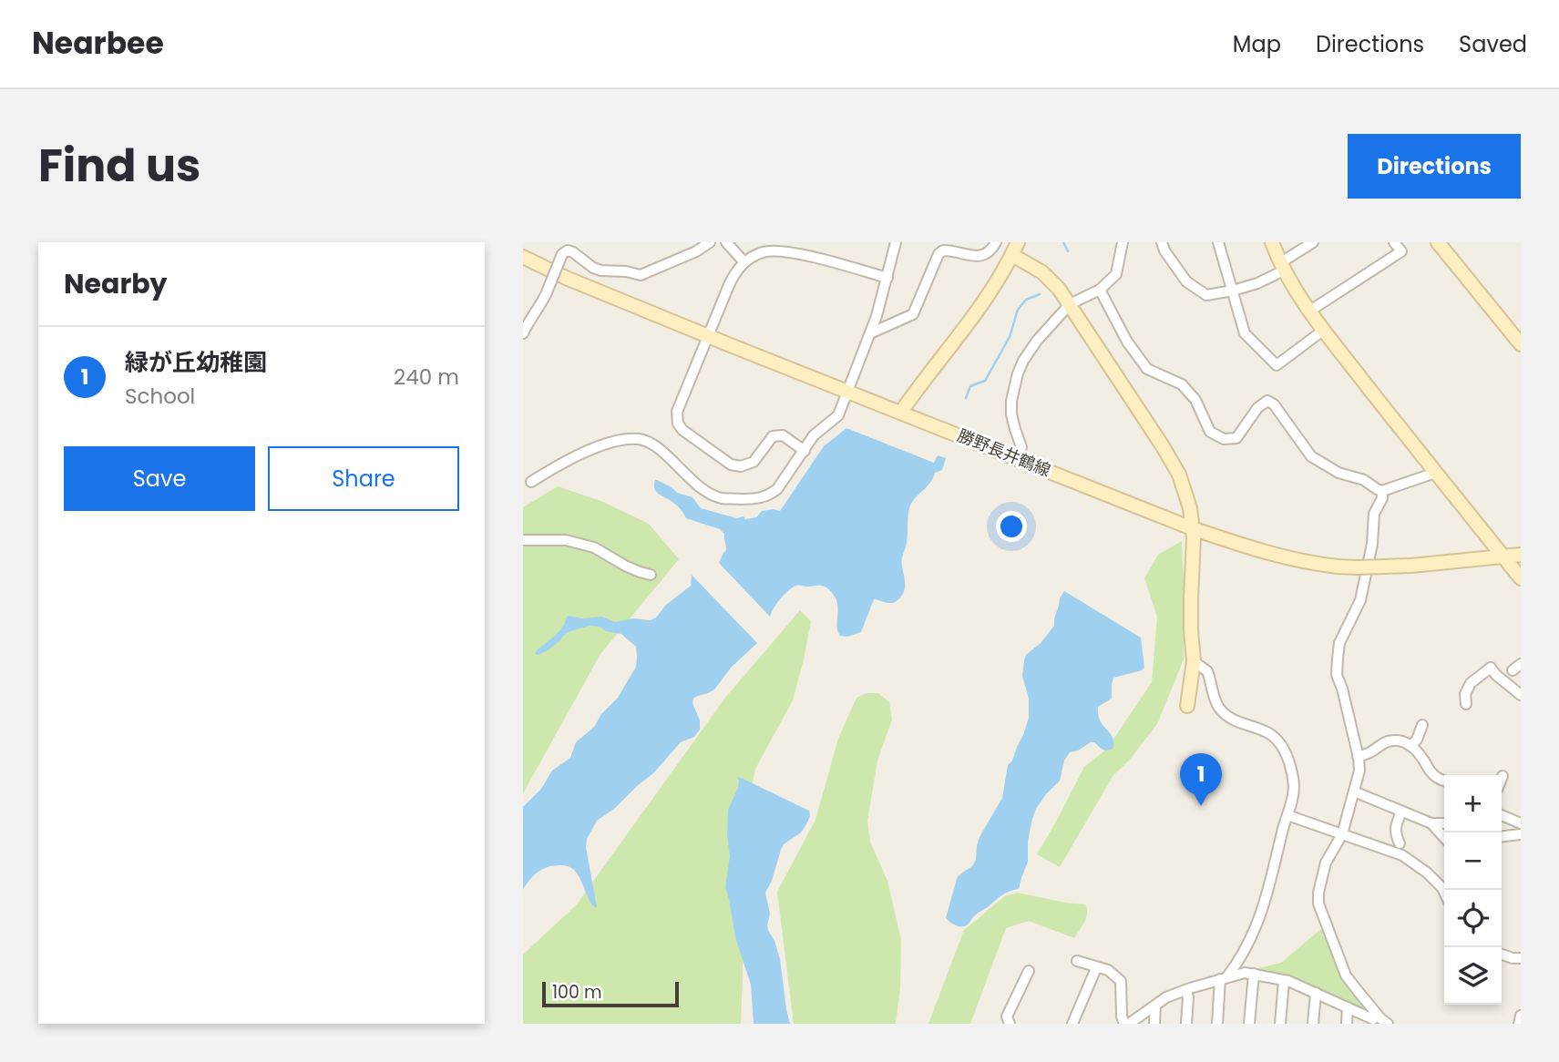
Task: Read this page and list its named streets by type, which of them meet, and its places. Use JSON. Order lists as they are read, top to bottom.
{
  "streets": {
    "street": ["勝野長井鶴線"]
  },
  "scale_bar": "100 m",
  "page": {
    "header": "Nearbee",
    "nav": ["Map", "Directions", "Saved"],
    "title": "Find us",
    "buttons": [
      "Directions",
      ["Save", "Share"]
    ],
    "heading": "Nearby",
    "list": [
      {
        "mark": "1",
        "name": "緑が丘幼稚園",
        "note": "School",
        "value": "240 m"
      }
    ],
    "pins": "1",
    "map_buttons": ["+", "−"],
    "scale": "100 m"
  }
}
